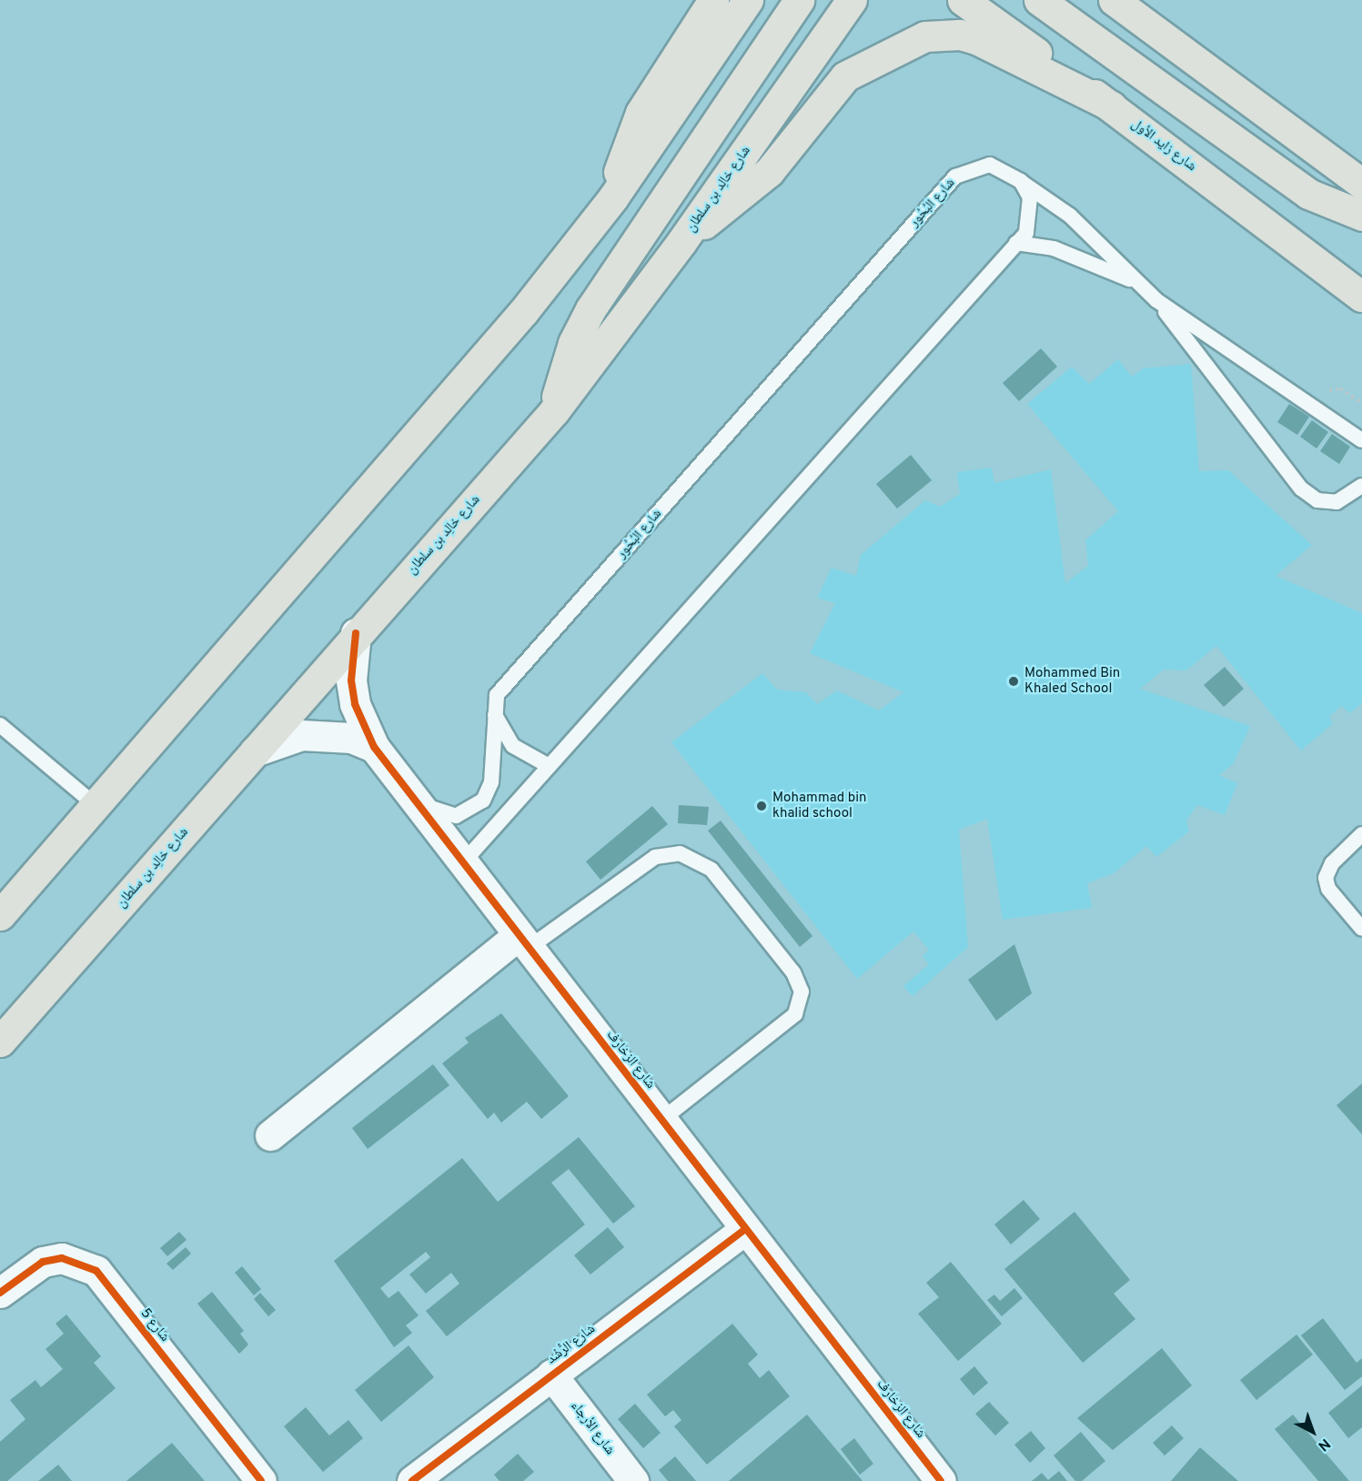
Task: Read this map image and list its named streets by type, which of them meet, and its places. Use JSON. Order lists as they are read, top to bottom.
{
  "streets": {
    "main road": ["شارع زايد الأول", "شارع خالِد بن سلطان"],
    "street": [
      "شارع الزخارف",
      "شارع 5",
      "شارع الرُّشْد",
      "شارع الأرجاء"
    ],
    "lane": ["شارع البُحُور"]
  },
  "crossings": [
    ["شارع خالِد بن سلطان", "شارع الزخارف"],
    ["شارع البُحُور", "شارع الزخارف"],
    ["شارع الزخارف", "شارع الرُّشْد"],
    ["شارع الرُّشْد", "شارع الأرجاء"]
  ],
  "places": ["Mohammed Bin Khaled School", "Mohammad bin khalid school"],
  "north": "bottom right"
}
